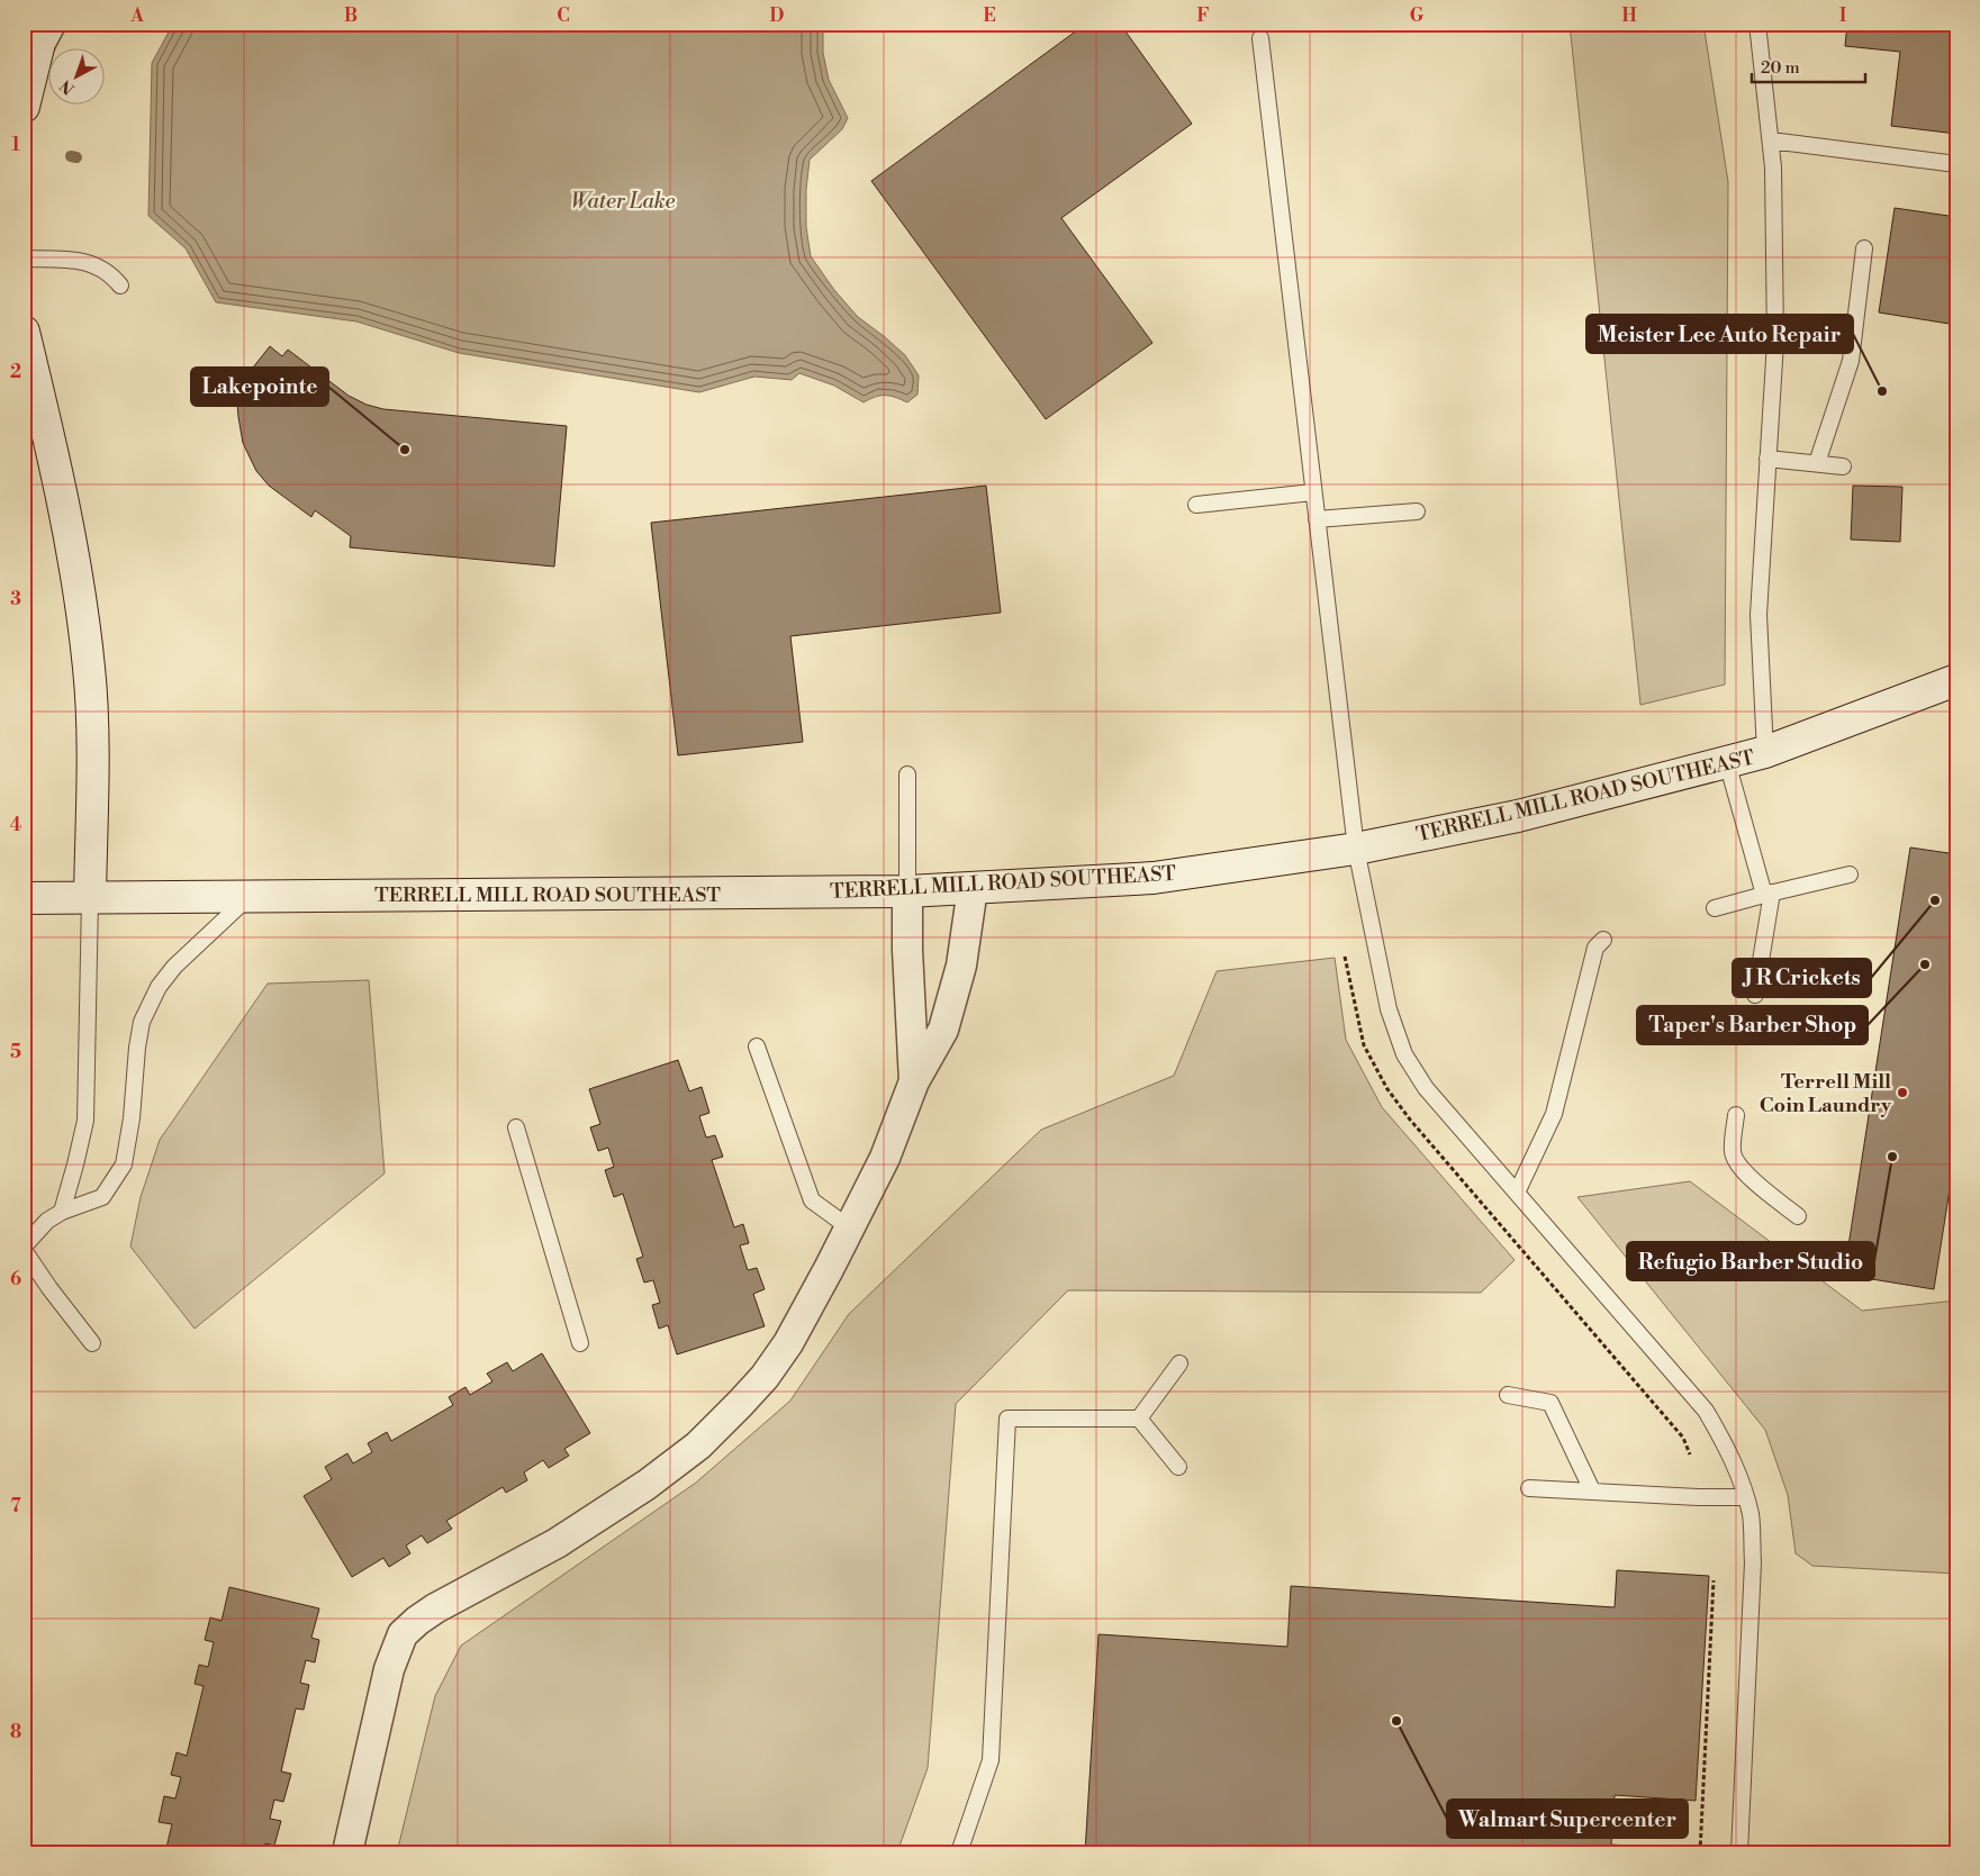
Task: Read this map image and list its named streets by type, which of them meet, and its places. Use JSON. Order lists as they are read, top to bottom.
{
  "streets": {
    "main road": ["TERRELL MILL ROAD SOUTHEAST"]
  },
  "water": ["Water Lake"],
  "places": [
    "Meister Lee Auto Repair",
    "Lakepointe",
    "J R Crickets",
    "Taper's Barber Shop",
    "Terrell Mill Coin Laundry",
    "Refugio Barber Studio",
    "Walmart Supercenter"
  ],
  "scale_bar": "20 m",
  "north": "bottom left",
  "grid": {
    "columns": [
      "A",
      "B",
      "C",
      "D",
      "E",
      "F",
      "G",
      "H",
      "I"
    ],
    "rows": [
      "1",
      "2",
      "3",
      "4",
      "5",
      "6",
      "7",
      "8"
    ]
  }
}
